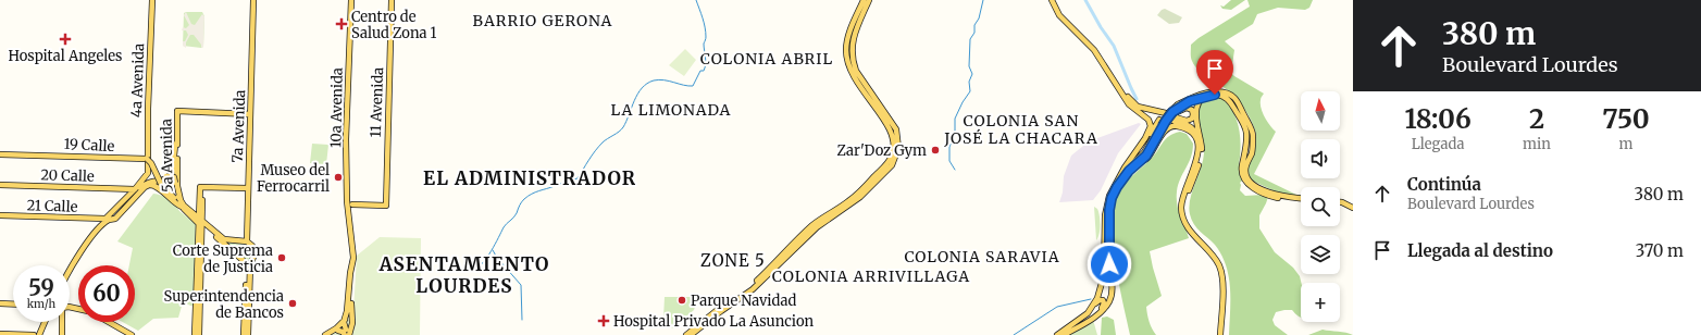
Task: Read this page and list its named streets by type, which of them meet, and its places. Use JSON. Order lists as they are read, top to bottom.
{
  "streets": {
    "main road": [
      "4a Avenida",
      "11 Avenida",
      "10a Avenida",
      "7a Avenida",
      "19 Calle",
      "5a Avenida",
      "20 Calle",
      "21 Calle"
    ]
  },
  "crossings": [
    ["7a Avenida", "5a Avenida"],
    ["20 Calle", "21 Calle"]
  ],
  "districts": [
    "BARRIO GERONA",
    "COLONIA ABRIL",
    "LA LIMONADA",
    "COLONIA SAN JOSÉ LA CHACARA",
    "EL ADMINISTRADOR",
    "COLONIA SARAVIA",
    "ZONE 5",
    "ASENTAMIENTO LOURDES",
    "COLONIA ARRIVILLAGA"
  ],
  "places": {
    "health": ["Centro de Salud Zona 1", "Hospital Angeles", "Hospital Privado La Asuncion"],
    "other": [
      "Zar'Doz Gym",
      "Museo del Ferrocarril",
      "Corte Suprema de Justicia",
      "Parque Navidad",
      "Superintendencia de Bancos"
    ]
  },
  "north": "top",
  "page": {
    "turn": ["380 m", "Boulevard Lourdes"],
    "map_buttons": "+",
    "eta": [
      "18:06",
      "Llegada",
      "2",
      "min",
      "750",
      "m"
    ],
    "list": [
      {
        "name": "Continúa",
        "note": "Boulevard Lourdes",
        "value": "380 m"
      },
      {
        "name": "Llegada al destino",
        "value": "370 m"
      }
    ],
    "speed": "59 km/h",
    "limit": "60"
  }
}
